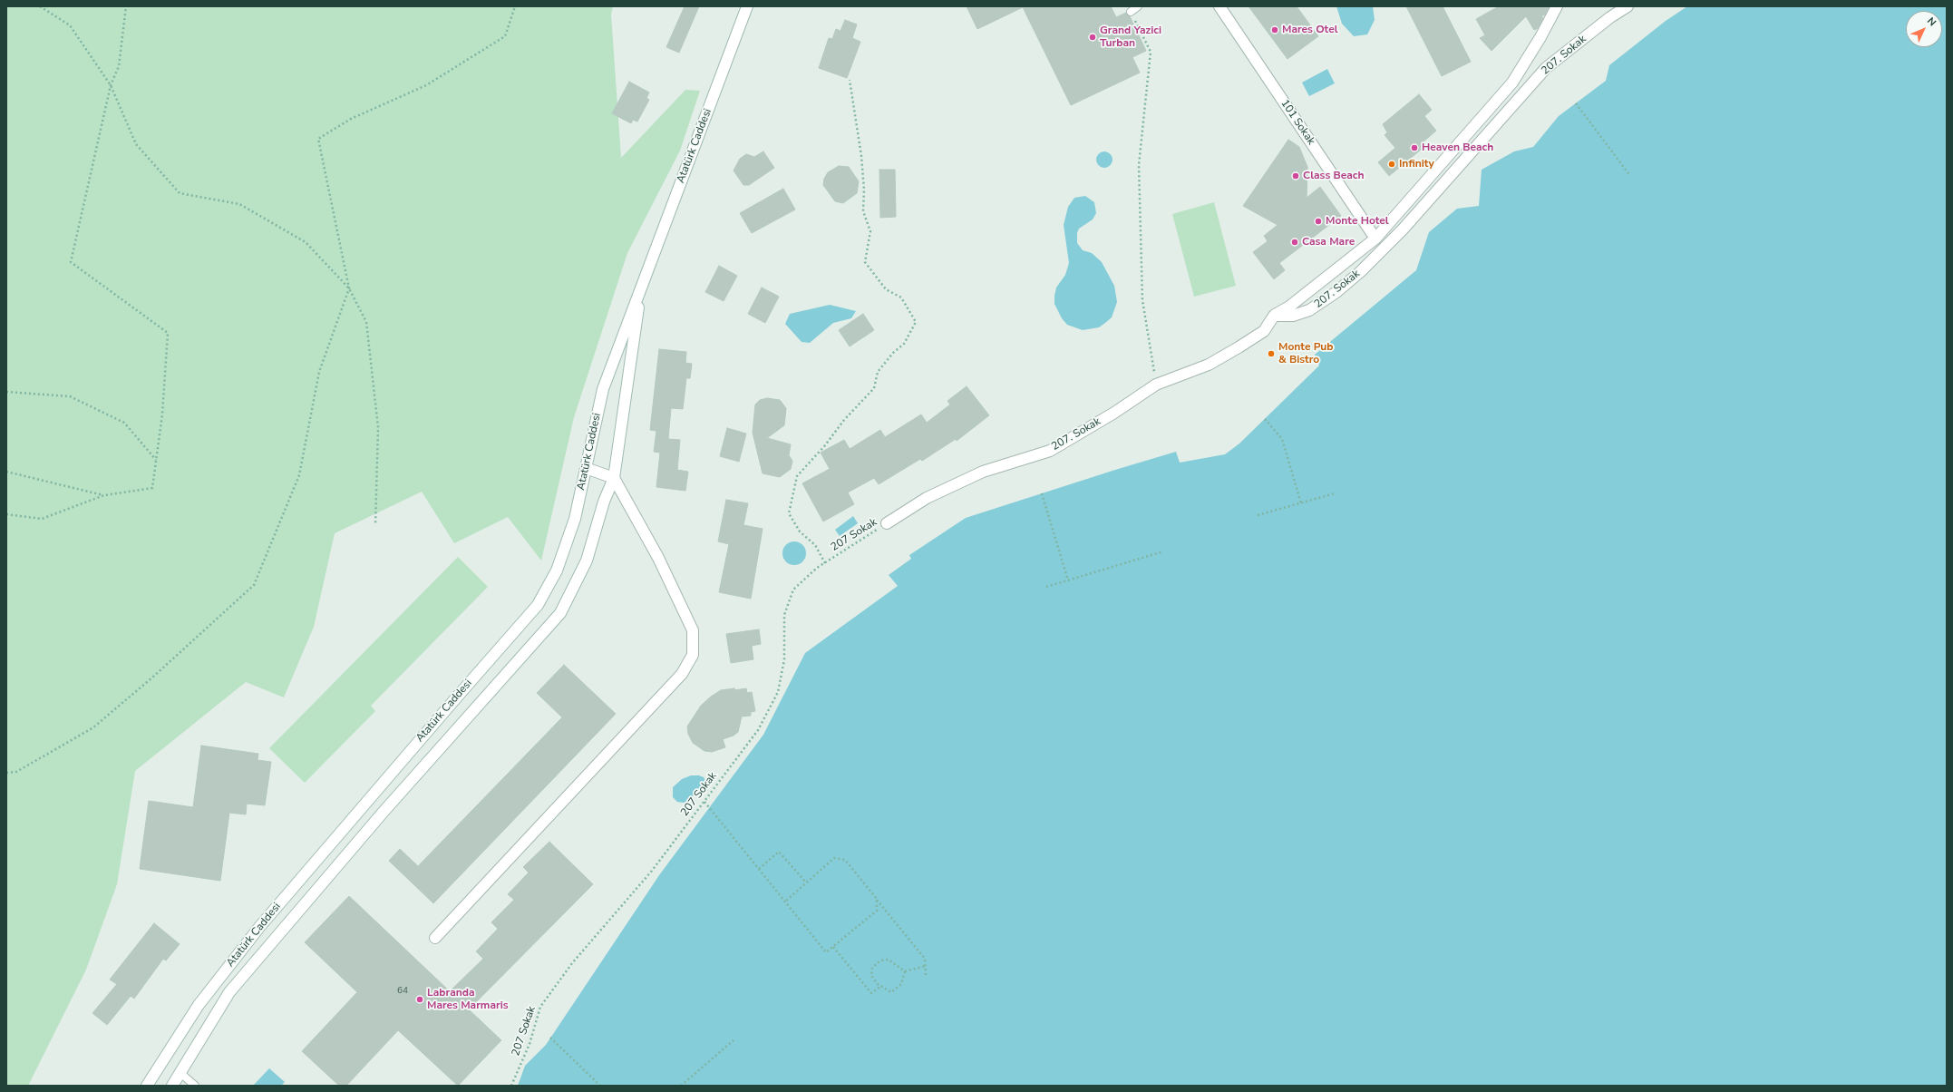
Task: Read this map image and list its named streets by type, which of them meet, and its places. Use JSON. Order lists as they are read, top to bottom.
{
  "streets": {
    "street": ["207. Sokak", "101 Sokak", "Atatürk Caddesi"],
    "path": ["207 Sokak"]
  },
  "crossings": [
    ["207. Sokak", "207 Sokak"]
  ],
  "places": [
    "Mares Otel",
    "Grand Yazici Turban",
    "Heaven Beach",
    "Infinity",
    "Class Beach",
    "Monte Hotel",
    "Casa Mare",
    "Monte Pub & Bistro",
    "Labranda Mares Marmaris"
  ],
  "house_numbers": ["64"],
  "north": "top right"
}
